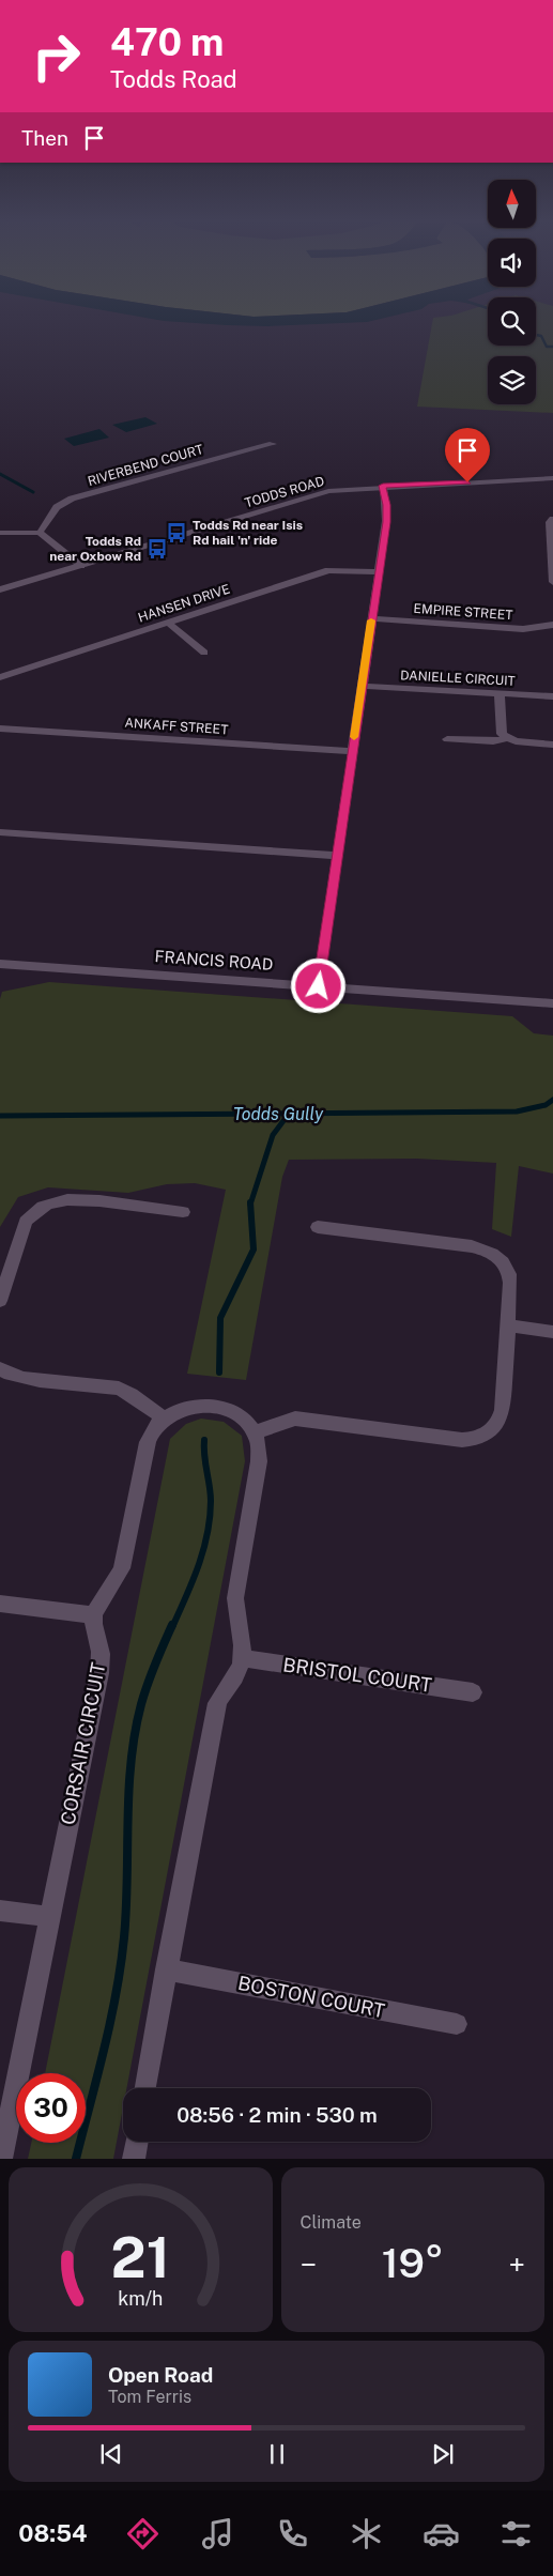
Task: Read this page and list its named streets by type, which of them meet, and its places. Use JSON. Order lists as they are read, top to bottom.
{
  "streets": {
    "street": [
      "RIVERBEND COURT",
      "TODDS ROAD",
      "HANSEN DRIVE",
      "EMPIRE STREET",
      "DANIELLE CIRCUIT",
      "ANKAFF STREET",
      "FRANCIS ROAD",
      "BRISTOL COURT",
      "CORSAIR CIRCUIT",
      "BOSTON COURT"
    ]
  },
  "water": ["Todds Gully"],
  "places": {
    "bus stop": ["Todds Rd near Isis Rd hail 'n' ride", "Todds Rd near Oxbow Rd"]
  },
  "north": "top",
  "page": {
    "turn": ["470 m", "Todds Road"],
    "then": "Then",
    "limit": "30",
    "trip": "08:56 · 2 min · 530 m",
    "tile": "Climate",
    "heat": ["−", "19°", "+"],
    "song": ["Open Road", "Tom Ferris"],
    "tabs": "08:54",
    "gauge": ["21", "km/h"]
  }
}
